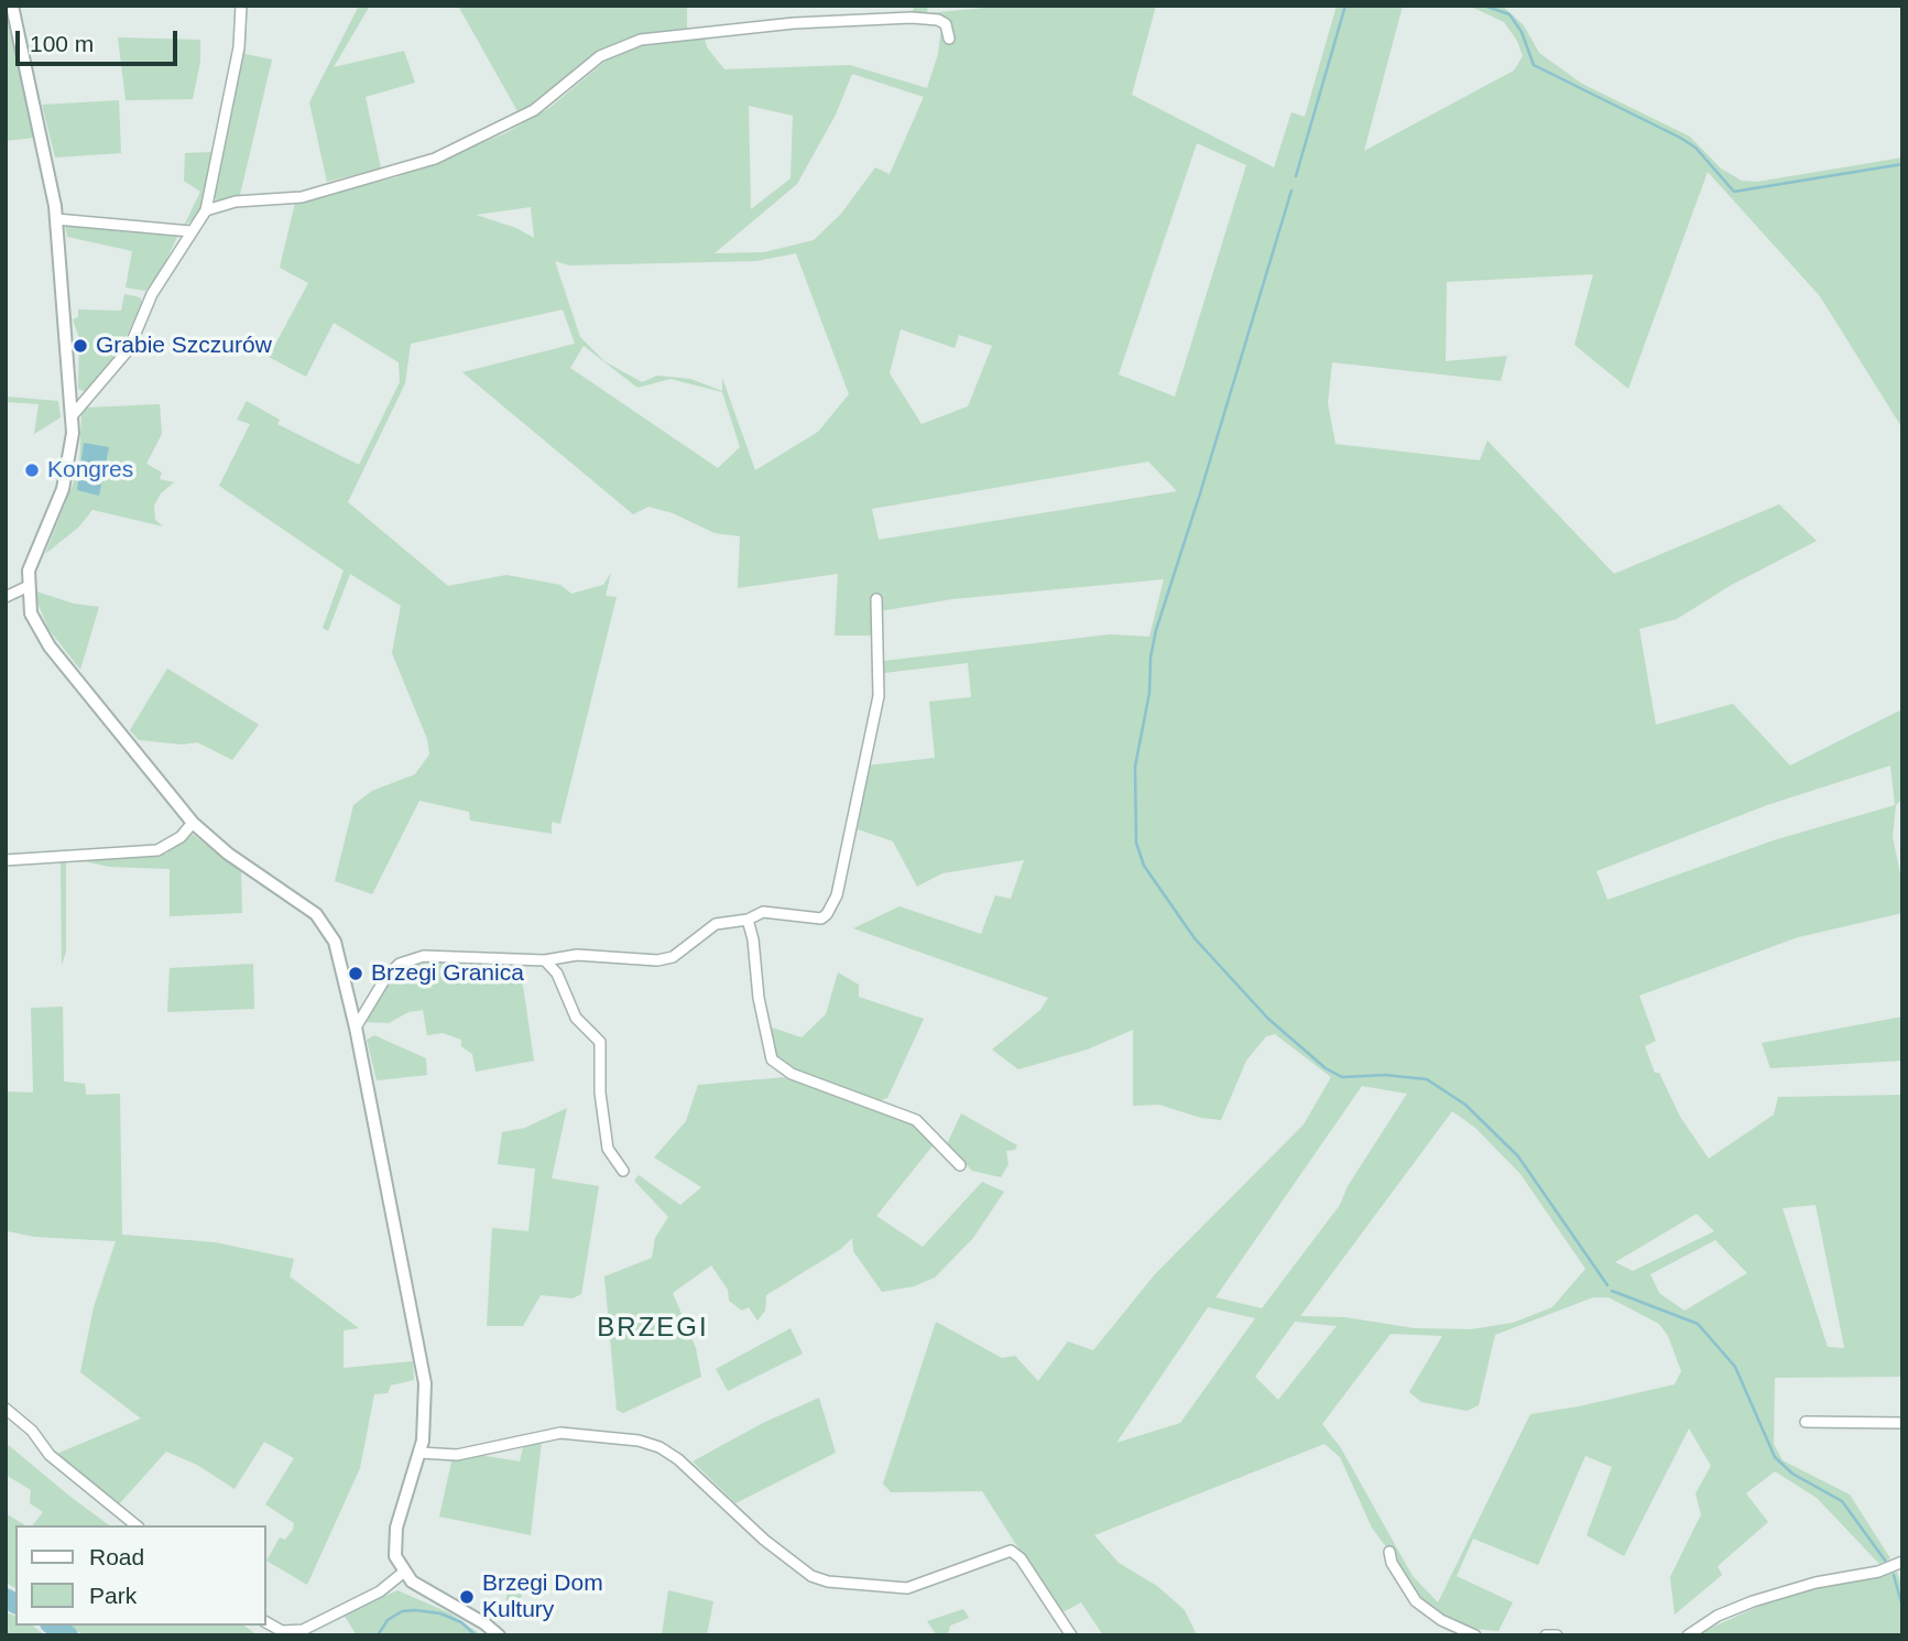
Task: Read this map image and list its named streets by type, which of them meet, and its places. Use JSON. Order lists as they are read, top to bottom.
{
  "districts": ["BRZEGI"],
  "places": [
    "Grabie Szczurów",
    "Kongres",
    "Brzegi Granica",
    "Brzegi Dom Kultury"
  ],
  "legend": ["Road", "Park"],
  "scale_bar": "100 m"
}
